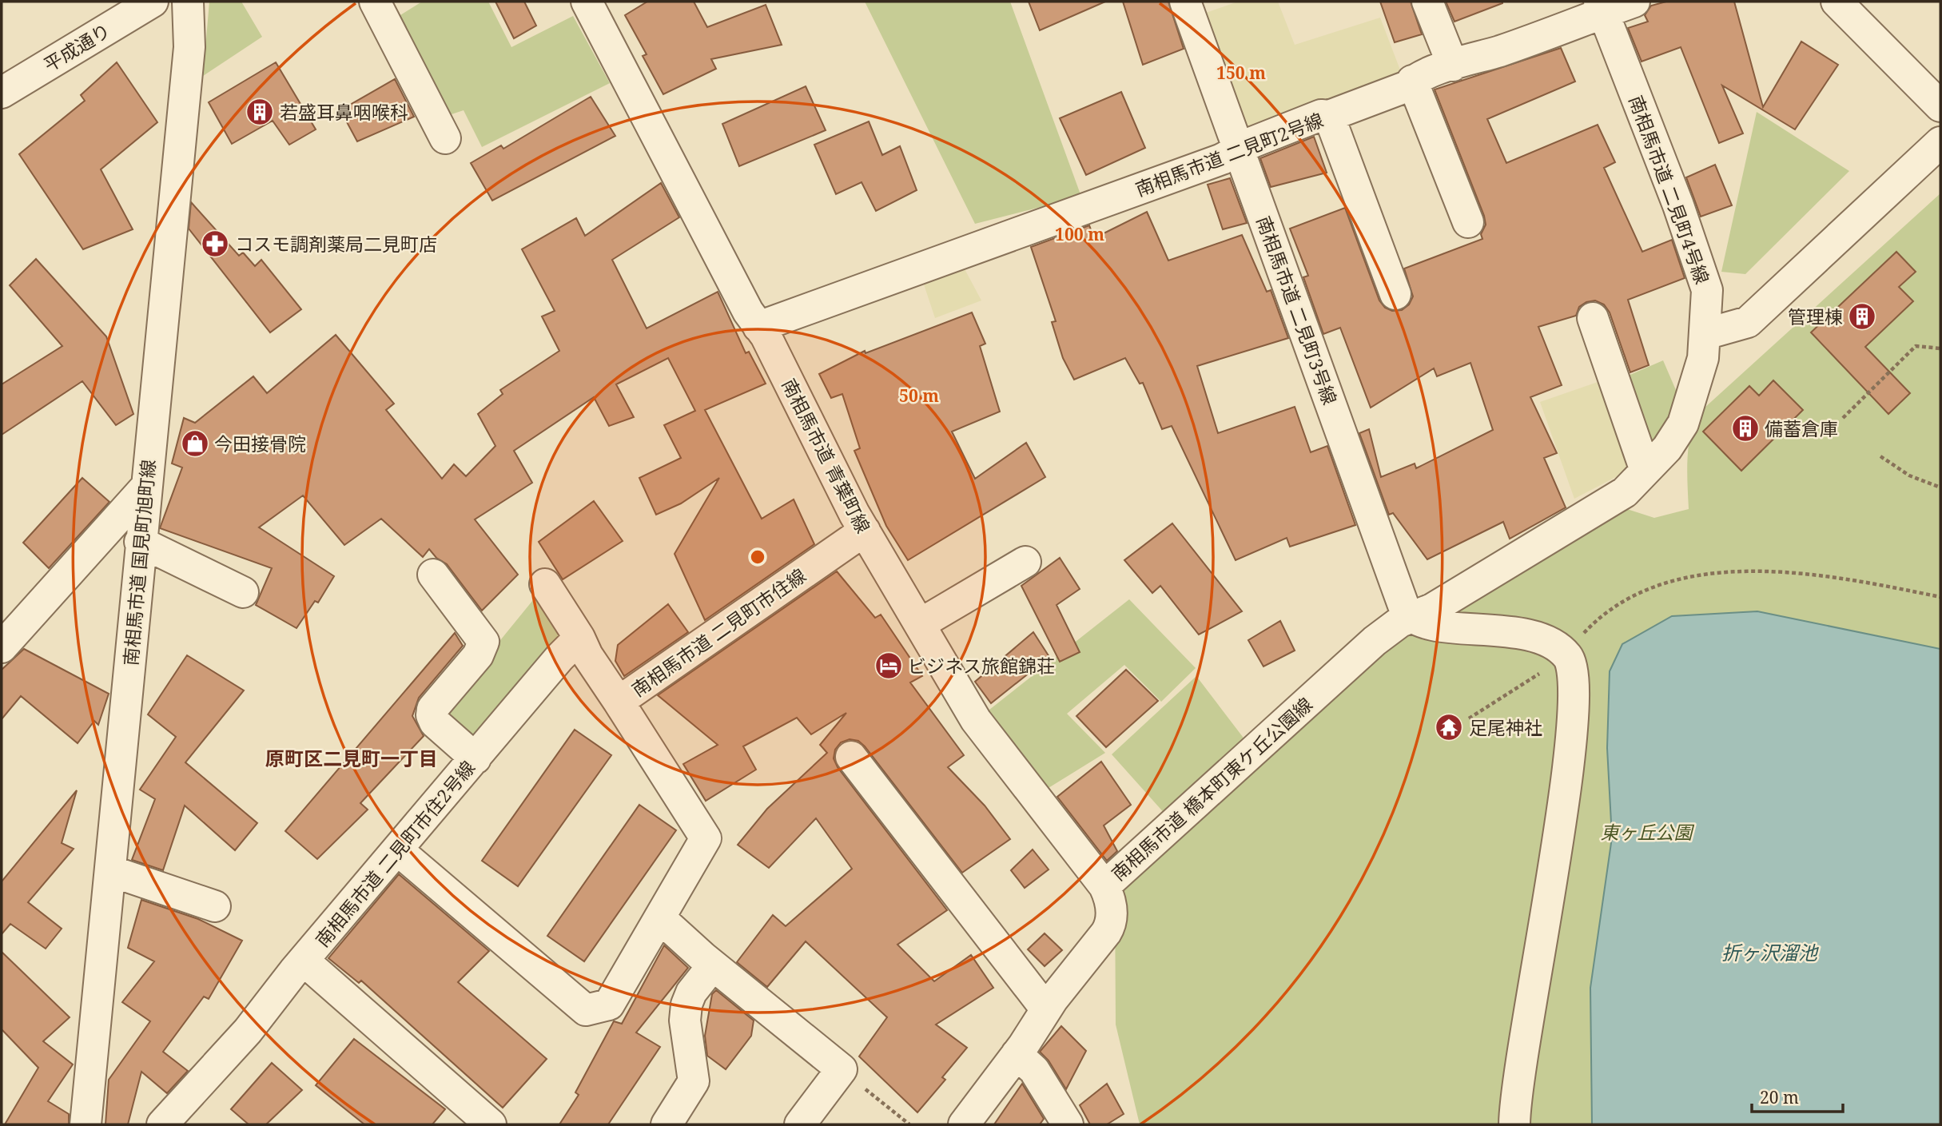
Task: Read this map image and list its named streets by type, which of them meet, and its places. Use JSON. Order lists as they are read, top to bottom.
{
  "streets": {
    "street": [
      "平成通り",
      "南相馬市道 二見町2号線",
      "南相馬市道 二見町4号線",
      "南相馬市道 二見町3号線",
      "南相馬市道 青葉町線",
      "南相馬市道 国見町旭町線",
      "南相馬市道 二見町市住線",
      "南相馬市道 橋本町東ケ丘公園線",
      "南相馬市道 二見町市住2号線"
    ]
  },
  "crossings": [
    ["南相馬市道 二見町2号線", "南相馬市道 二見町4号線"],
    ["南相馬市道 二見町2号線", "南相馬市道 二見町3号線"],
    ["南相馬市道 二見町2号線", "南相馬市道 青葉町線"],
    ["南相馬市道 二見町4号線", "南相馬市道 橋本町東ケ丘公園線"],
    ["南相馬市道 二見町3号線", "南相馬市道 橋本町東ケ丘公園線"],
    ["南相馬市道 青葉町線", "南相馬市道 二見町市住線"],
    ["南相馬市道 青葉町線", "南相馬市道 橋本町東ケ丘公園線"]
  ],
  "districts": ["原町区二見町一丁目"],
  "water": ["折ヶ沢溜池"],
  "parks": ["東ヶ丘公園"],
  "places": {
    "building": ["若盛耳鼻咽喉科", "管理棟", "備蓄倉庫"],
    "pharmacy": ["コスモ調剤薬局二見町店"],
    "shop": ["今田接骨院"],
    "hotel": ["ビジネス旅館錦荘"],
    "temple": ["足尾神社"]
  },
  "scale_bar": "20 m",
  "rings": ["150 m", "100 m", "50 m"]
}
